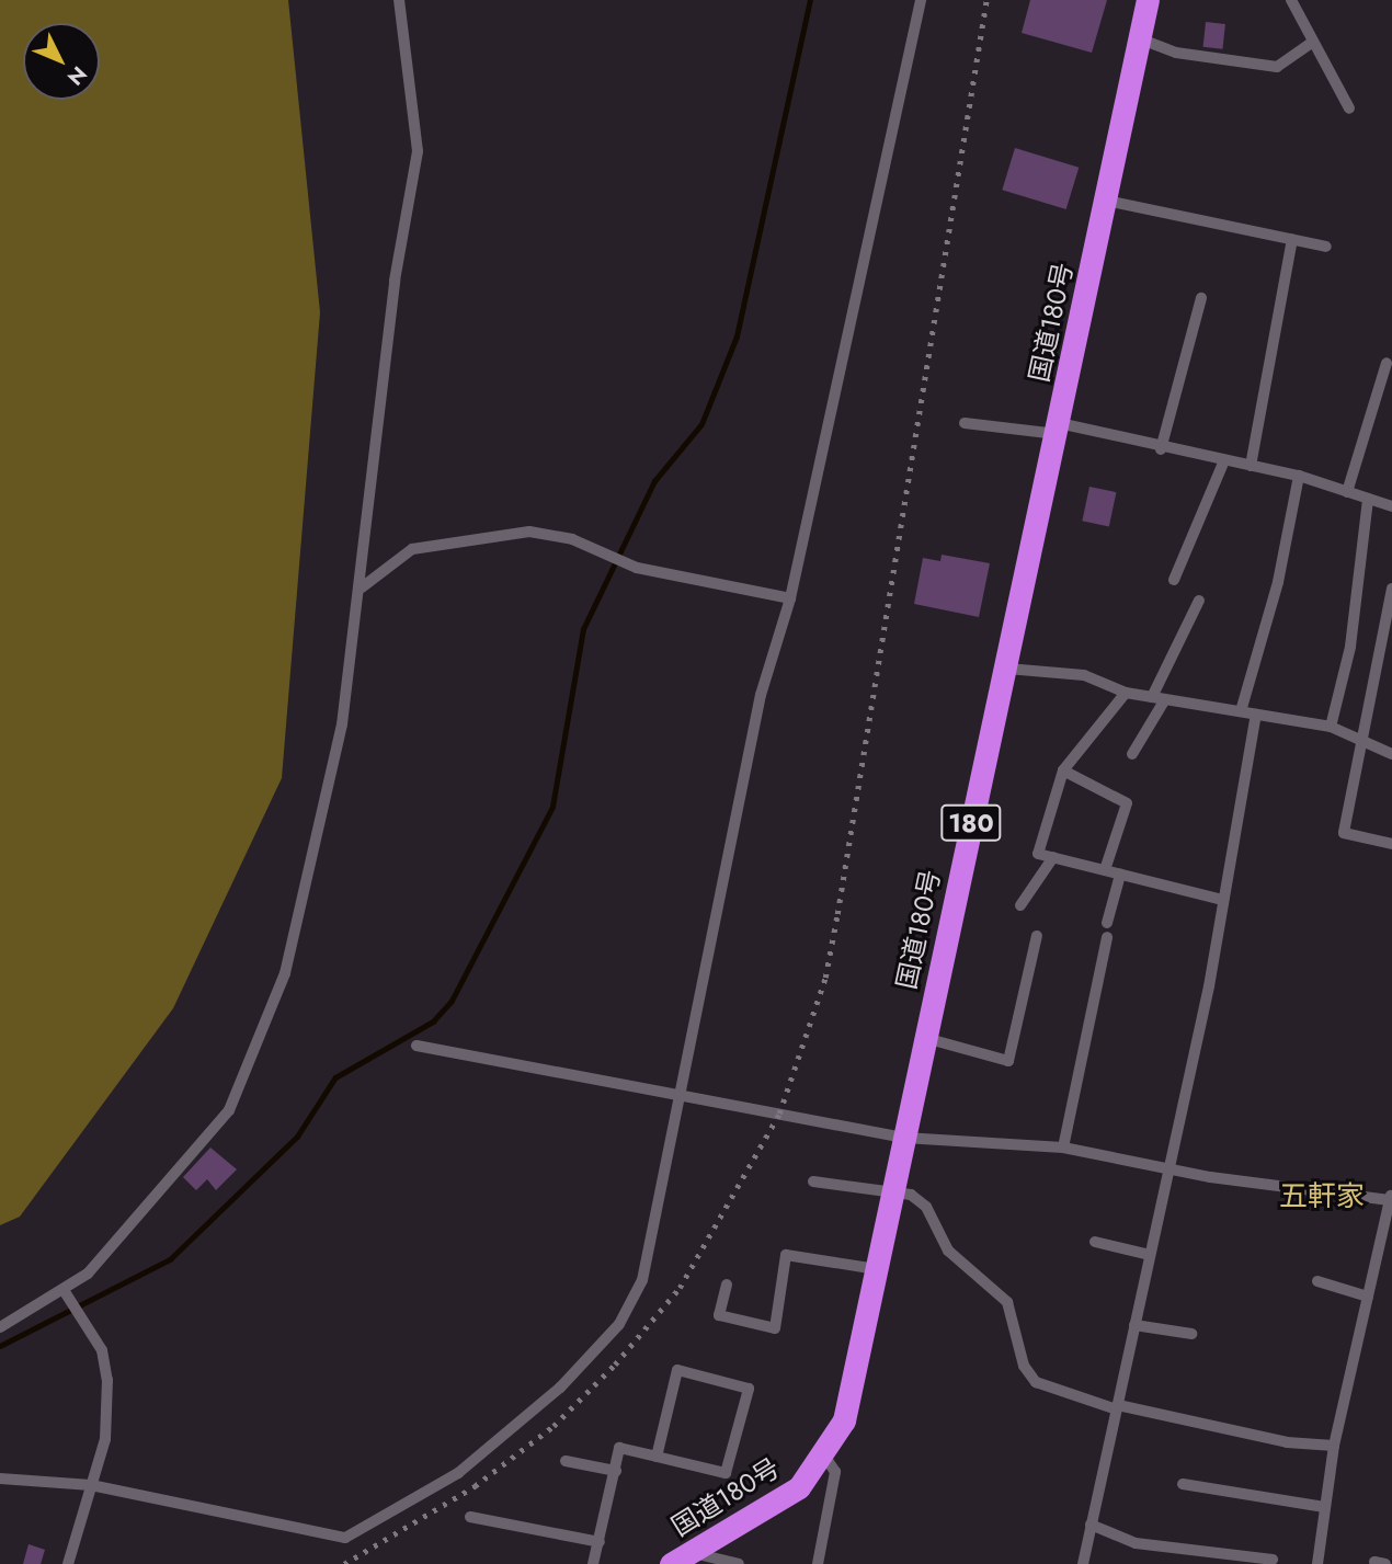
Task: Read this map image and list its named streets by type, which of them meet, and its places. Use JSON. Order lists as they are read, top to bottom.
{
  "streets": {
    "highway": ["国道180号", "180"]
  },
  "districts": ["五軒家"],
  "north": "bottom right"
}
